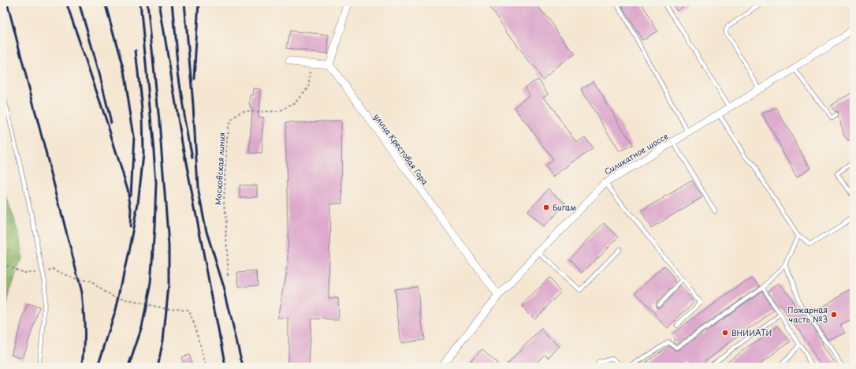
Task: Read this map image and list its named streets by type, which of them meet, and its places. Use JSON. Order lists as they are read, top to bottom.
{
  "streets": {
    "street": ["улица Крестовая Гора", "Силикатное шоссе"],
    "path": ["Московская линия"]
  },
  "crossings": [
    ["улица Крестовая Гора", "Силикатное шоссе"]
  ],
  "places": ["Бигам", "Пожарная часть №3", "ВНИИАТИ"]
}
